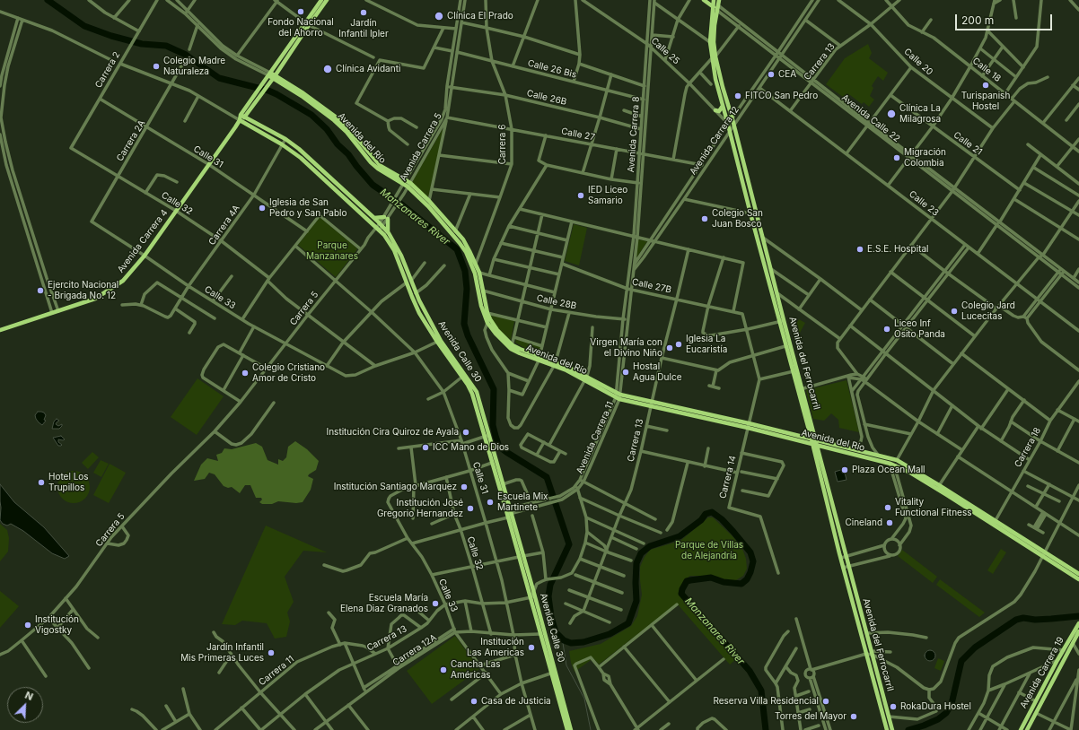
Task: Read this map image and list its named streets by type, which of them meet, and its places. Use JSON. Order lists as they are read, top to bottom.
{
  "streets": {
    "main road": [
      "Avenida Calle 22",
      "Avenida del Río",
      "Avenida Carrera 4",
      "Avenida Calle 30",
      "Avenida del Ferrocarril",
      "Avenida Carrera 19"
    ],
    "street": [
      "Calle 25",
      "Carrera 13",
      "Calle 20",
      "Calle 26 Bis",
      "Carrera 2",
      "Calle 18",
      "Calle 26B",
      "Calle 27",
      "Avenida Carrera 8",
      "Carrera 2A",
      "Avenida Carrera 12",
      "Calle 21",
      "Carrera 6",
      "Avenida Carrera 5",
      "Calle 31",
      "Calle 32",
      "Calle 23",
      "Carrera 4A",
      "Calle 27B",
      "Calle 33",
      "Calle 28B",
      "Carrera 5",
      "Avenida Carrera 11",
      "Carrera 18",
      "Carrera 14",
      "Carrera 12A",
      "Carrera 11"
    ]
  },
  "crossings": [
    ["Calle 25", "Avenida Carrera 8"],
    ["Calle 25", "Avenida Carrera 12"],
    ["Calle 25", "Avenida del Ferrocarril"],
    ["Carrera 13", "Calle 20"],
    ["Carrera 13", "Calle 18"],
    ["Carrera 13", "Avenida Calle 22"],
    ["Carrera 13", "Avenida del Río"],
    ["Carrera 13", "Calle 23"],
    ["Carrera 13", "Calle 27B"],
    ["Carrera 13", "Calle 33"],
    ["Calle 26 Bis", "Avenida Carrera 8"],
    ["Calle 26 Bis", "Carrera 6"],
    ["Calle 26 Bis", "Avenida Carrera 5"],
    ["Carrera 2", "Calle 31"],
    ["Carrera 2", "Calle 32"],
    ["Calle 26B", "Avenida Carrera 8"],
    ["Calle 26B", "Carrera 6"],
    ["Calle 26B", "Avenida Carrera 5"],
    ["Avenida Calle 22", "Avenida Carrera 12"],
    ["Avenida Calle 22", "Avenida del Ferrocarril"],
    ["Calle 27", "Avenida Carrera 8"],
    ["Calle 27", "Avenida Carrera 12"],
    ["Calle 27", "Carrera 6"],
    ["Calle 27", "Avenida Carrera 5"],
    ["Avenida Carrera 8", "Avenida Carrera 12"],
    ["Avenida Carrera 8", "Avenida Carrera 11"],
    ["Avenida del Río", "Carrera 6"],
    ["Avenida del Río", "Avenida Carrera 5"],
    ["Avenida del Río", "Avenida Carrera 4"],
    ["Avenida del Río", "Calle 28B"],
    ["Avenida del Río", "Avenida del Ferrocarril"],
    ["Avenida del Río", "Avenida Carrera 11"],
    ["Avenida del Río", "Carrera 18"],
    ["Avenida del Río", "Carrera 14"],
    ["Carrera 2A", "Calle 31"],
    ["Carrera 2A", "Calle 32"],
    ["Carrera 2A", "Calle 33"],
    ["Avenida Carrera 12", "Calle 23"],
    ["Avenida Carrera 12", "Avenida del Ferrocarril"],
    ["Avenida Carrera 12", "Avenida Carrera 11"],
    ["Avenida Carrera 5", "Carrera 5"],
    ["Avenida Carrera 5", "Avenida Calle 30"],
    ["Calle 31", "Carrera 4A"],
    ["Calle 31", "Avenida Carrera 4"],
    ["Calle 31", "Carrera 5"],
    ["Calle 31", "Carrera 12A"],
    ["Calle 32", "Carrera 4A"],
    ["Calle 32", "Avenida Carrera 4"],
    ["Calle 32", "Calle 33"],
    ["Calle 32", "Carrera 5"],
    ["Calle 32", "Carrera 12A"],
    ["Carrera 4A", "Calle 33"],
    ["Carrera 4A", "Avenida Calle 30"],
    ["Avenida Carrera 4", "Calle 33"],
    ["Avenida Carrera 4", "Avenida Calle 30"],
    ["Calle 27B", "Avenida Carrera 11"],
    ["Calle 33", "Carrera 5"],
    ["Calle 33", "Carrera 12A"],
    ["Calle 28B", "Avenida Carrera 11"],
    ["Carrera 5", "Avenida Calle 30"],
    ["Avenida Calle 30", "Avenida Carrera 11"],
    ["Avenida Calle 30", "Carrera 12A"]
  ],
  "water": ["Manzanares River"],
  "parks": ["Parque Manzanares", "Parque de Villas de Alejandría"],
  "places": [
    "Fondo Nacional del Ahorro",
    "Jardín Infantil Ipler",
    "Clínica El Prado",
    "Colegio Madre Naturaleza",
    "Clínica Avidanti",
    "CEA",
    "Turispanish Hostel",
    "FITCO San Pedro",
    "Clínica La Milagrosa",
    "Migración Colombia",
    "IED Liceo Samario",
    "Iglesia de San Pedro y San Pablo",
    "Colegio San Juan Bosco",
    "E.S.E. Hospital",
    "Ejercito Nacional - Brigada No. 12",
    "Colegio Jard Lucecitas",
    "Liceo Inf Osito Panda",
    "Iglesia La Eucaristía",
    "Virgen María con el Divino Niño",
    "Hostal Agua Dulce",
    "Colegio Cristiano Amor de Cristo",
    "Institución Cira Quiroz de Ayala",
    "ICC Mano de Dios",
    "Plaza Ocean Mall",
    "Hotel Los Trupillos",
    "Institución Santiago Marquez",
    "Escuela Mix Martinete",
    "Vitality Functional Fitness",
    "Institución José Gregorio Hernandez",
    "Cineland",
    "Escuela María Elena Diaz Granados",
    "Institución Vigostky",
    "Institución Las Americas",
    "Jardín Infantil Mis Primeras Luces",
    "Cancha Las Américas",
    "Casa de Justicia",
    "Reserva Villa Residencial",
    "RokaDura Hostel",
    "Torres del Mayor"
  ],
  "scale_bar": "200 m",
  "north": "top right"
}
